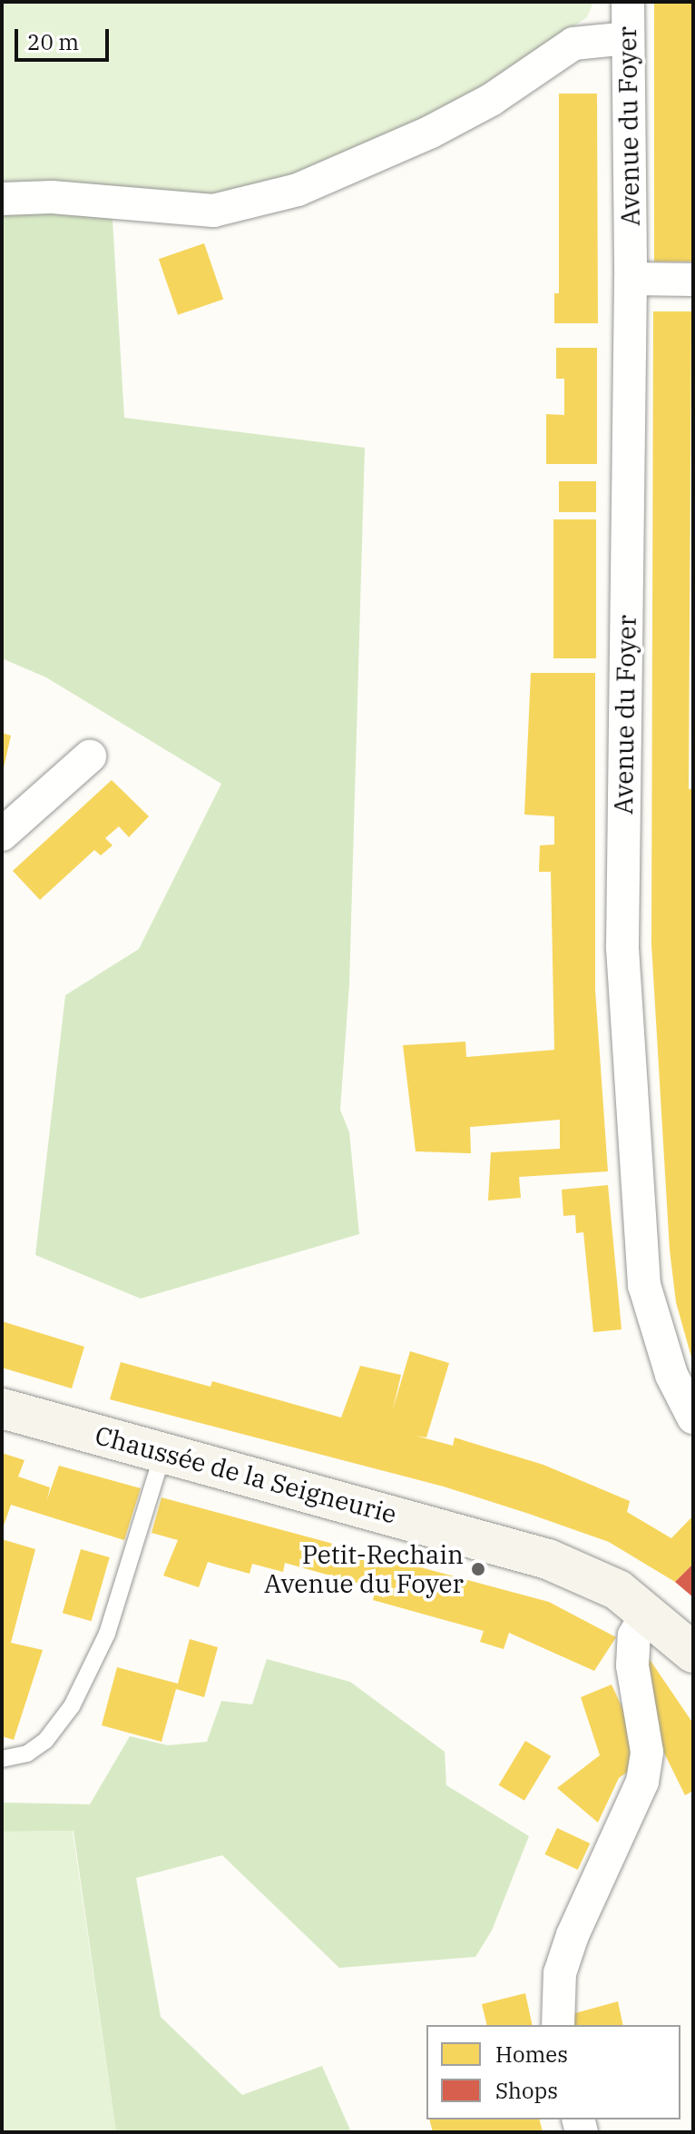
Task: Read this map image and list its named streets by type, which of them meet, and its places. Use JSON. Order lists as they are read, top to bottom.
{
  "streets": {
    "main road": ["Chaussée de la Seigneurie"],
    "street": ["Avenue du Foyer"]
  },
  "places": ["Petit-Rechain Avenue du Foyer"],
  "legend": ["Homes", "Shops"],
  "scale_bar": "20 m"
}
